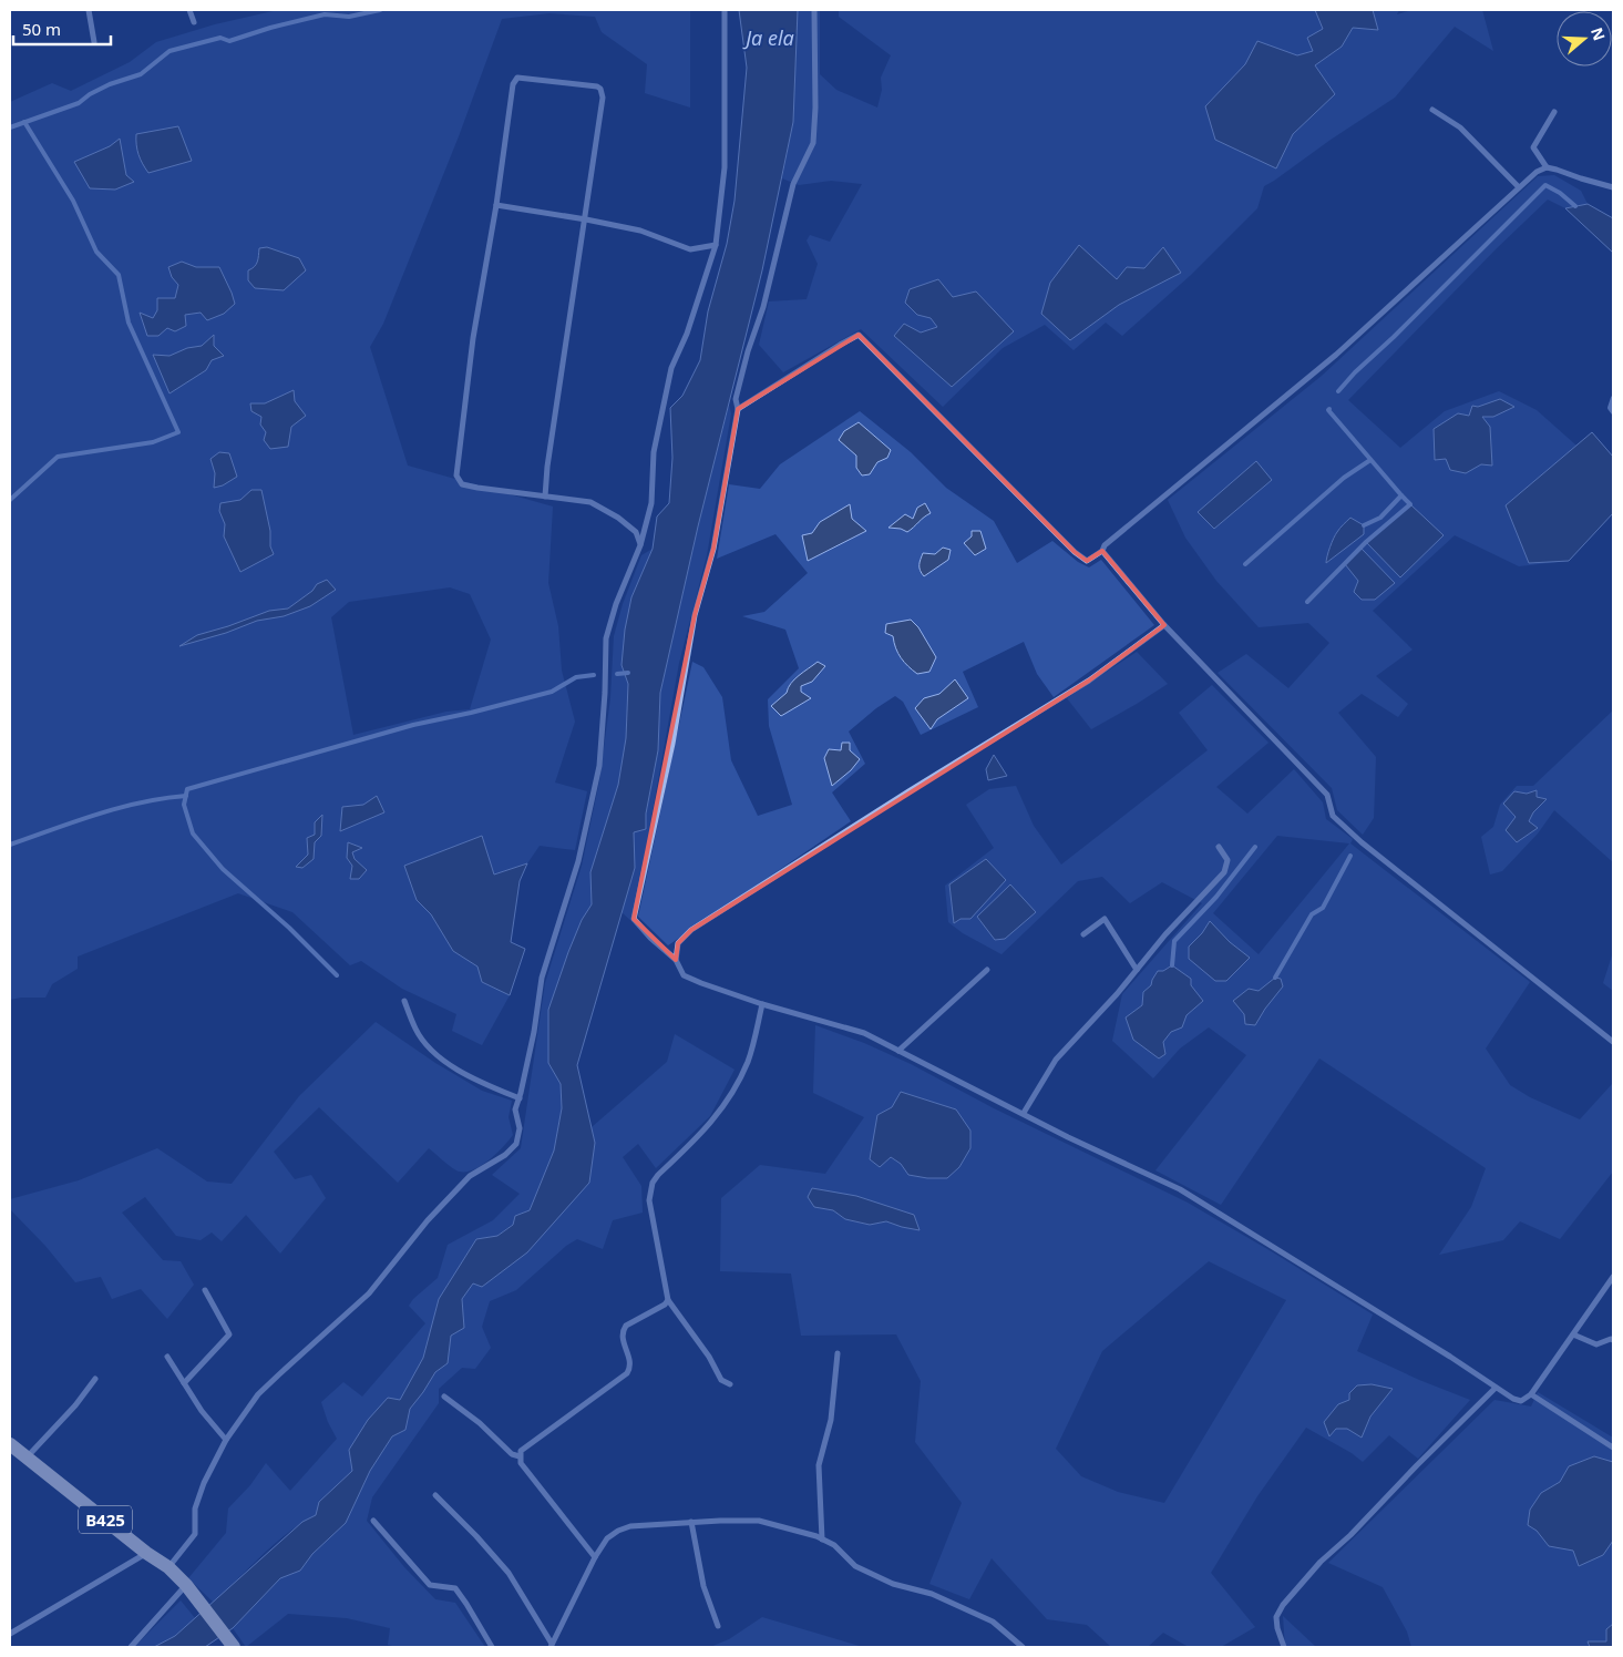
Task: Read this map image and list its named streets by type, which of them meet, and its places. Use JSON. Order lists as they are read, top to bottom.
{
  "streets": {
    "main road": ["B425"]
  },
  "water": ["Ja ela"],
  "scale_bar": "50 m",
  "north": "right"
}
